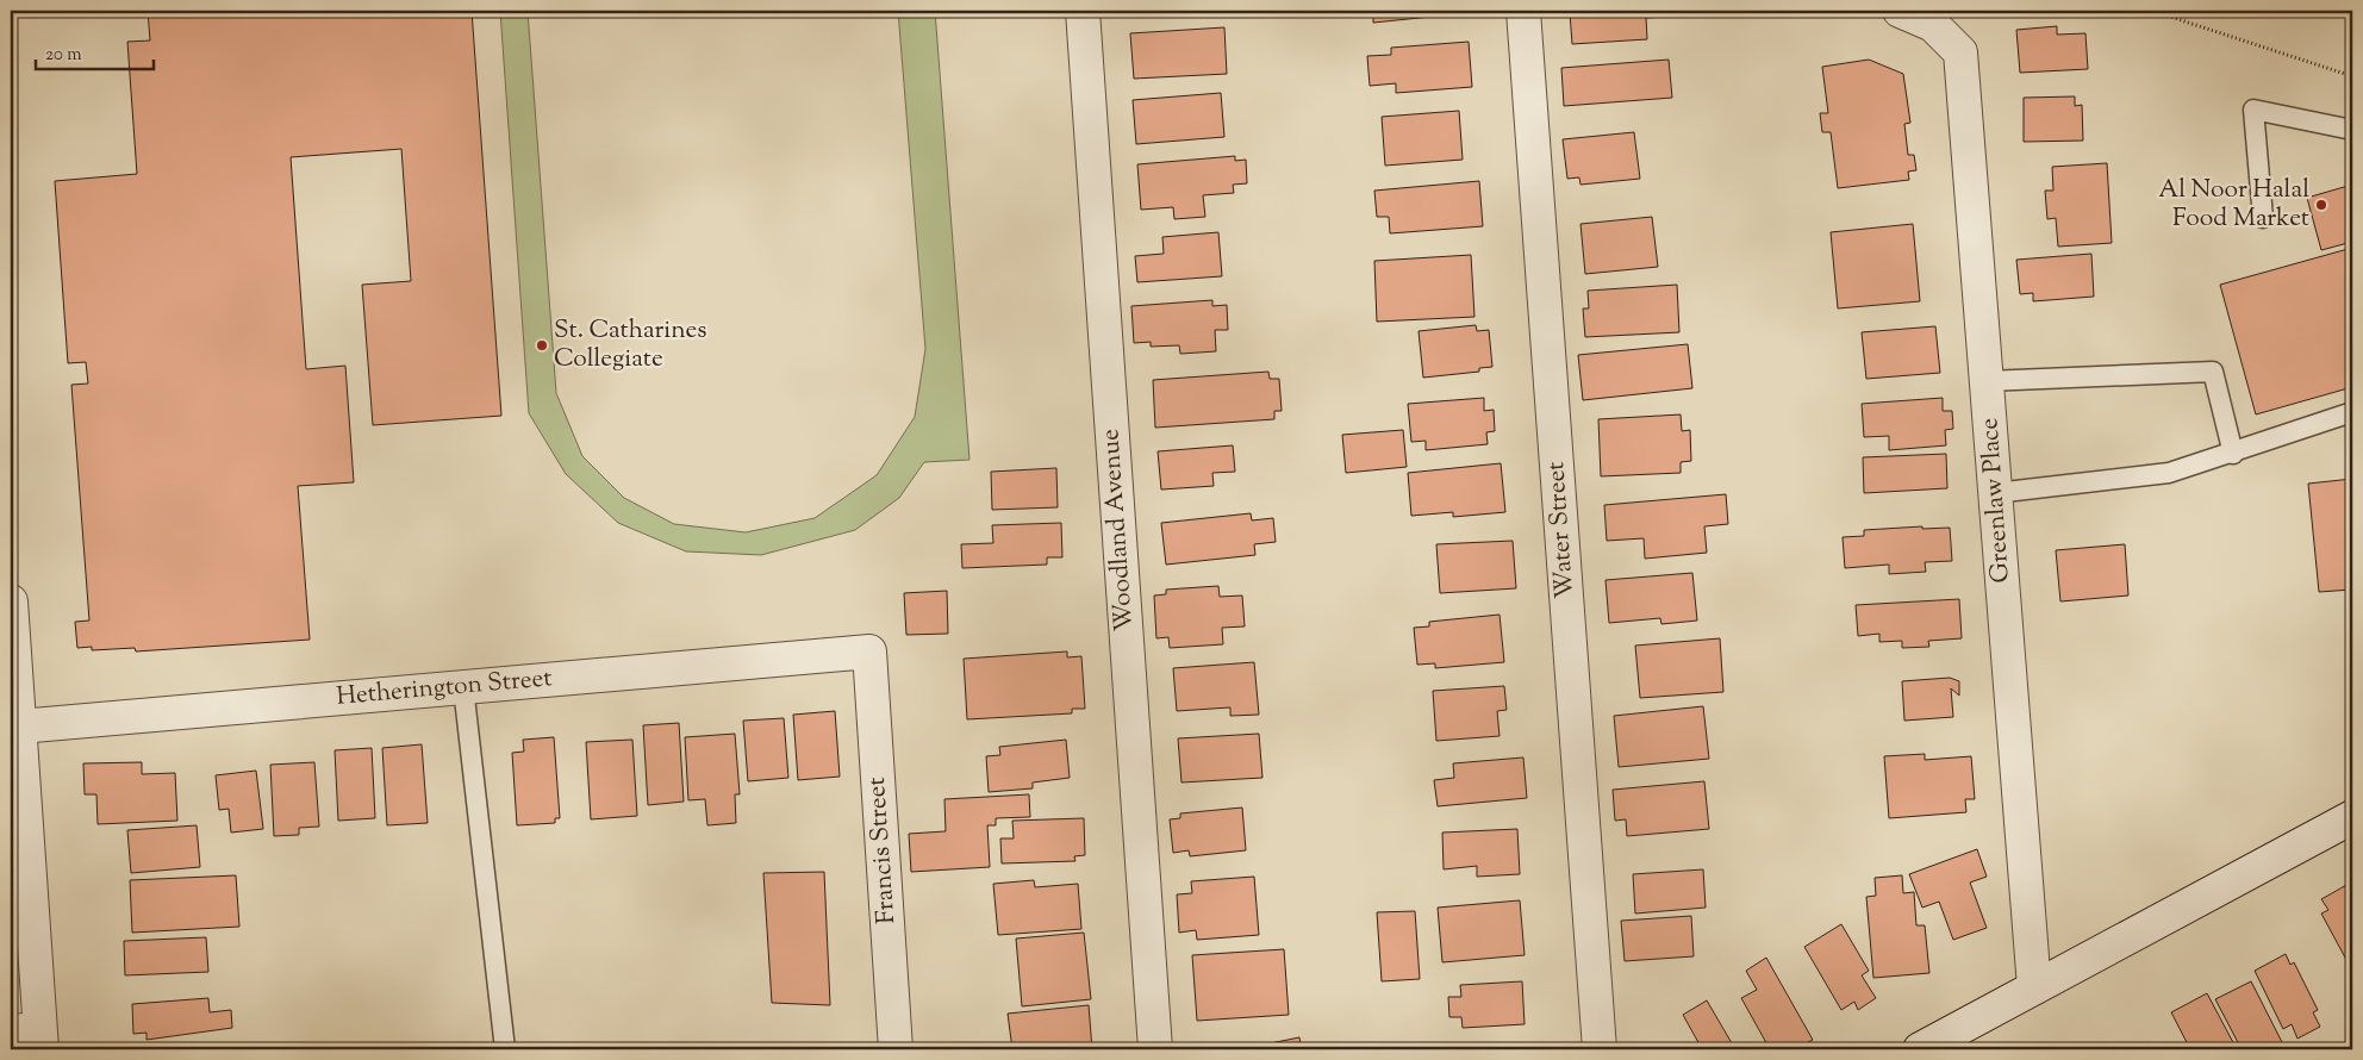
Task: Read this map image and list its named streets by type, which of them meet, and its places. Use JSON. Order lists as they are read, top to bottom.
{
  "streets": {
    "street": [
      "Greenlaw Place",
      "Woodland Avenue",
      "Water Street",
      "Hetherington Street",
      "Francis Street"
    ]
  },
  "crossings": [
    ["Hetherington Street", "Francis Street"]
  ],
  "places": ["Al Noor Halal Food Market", "St. Catharines Collegiate"],
  "scale_bar": "20 m"
}
